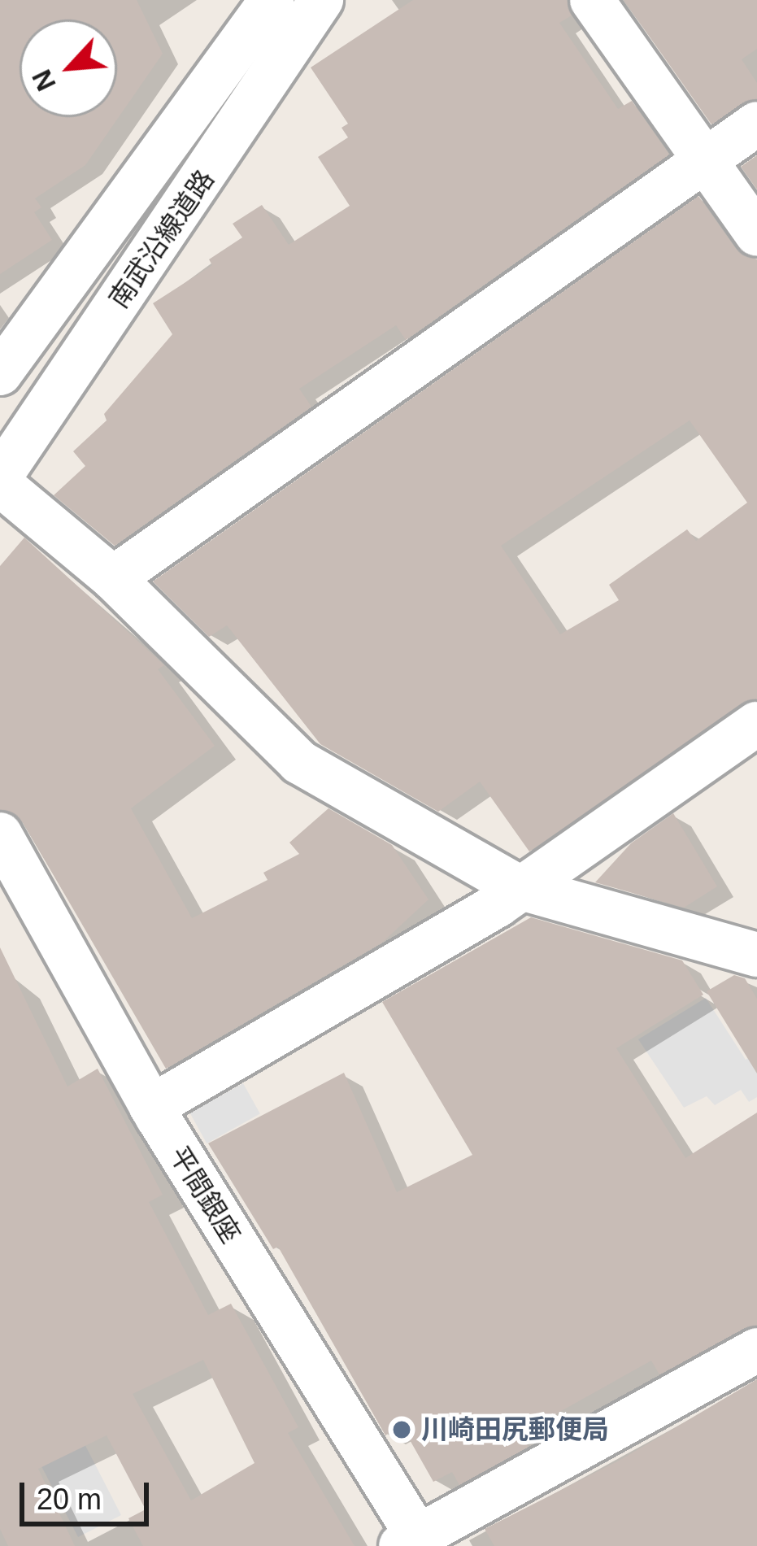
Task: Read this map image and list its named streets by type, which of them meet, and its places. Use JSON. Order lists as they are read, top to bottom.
{
  "streets": {
    "street": ["南武沿線道路", "平間銀座"]
  },
  "places": ["川崎田尻郵便局"],
  "scale_bar": "20 m",
  "north": "bottom left"
}
